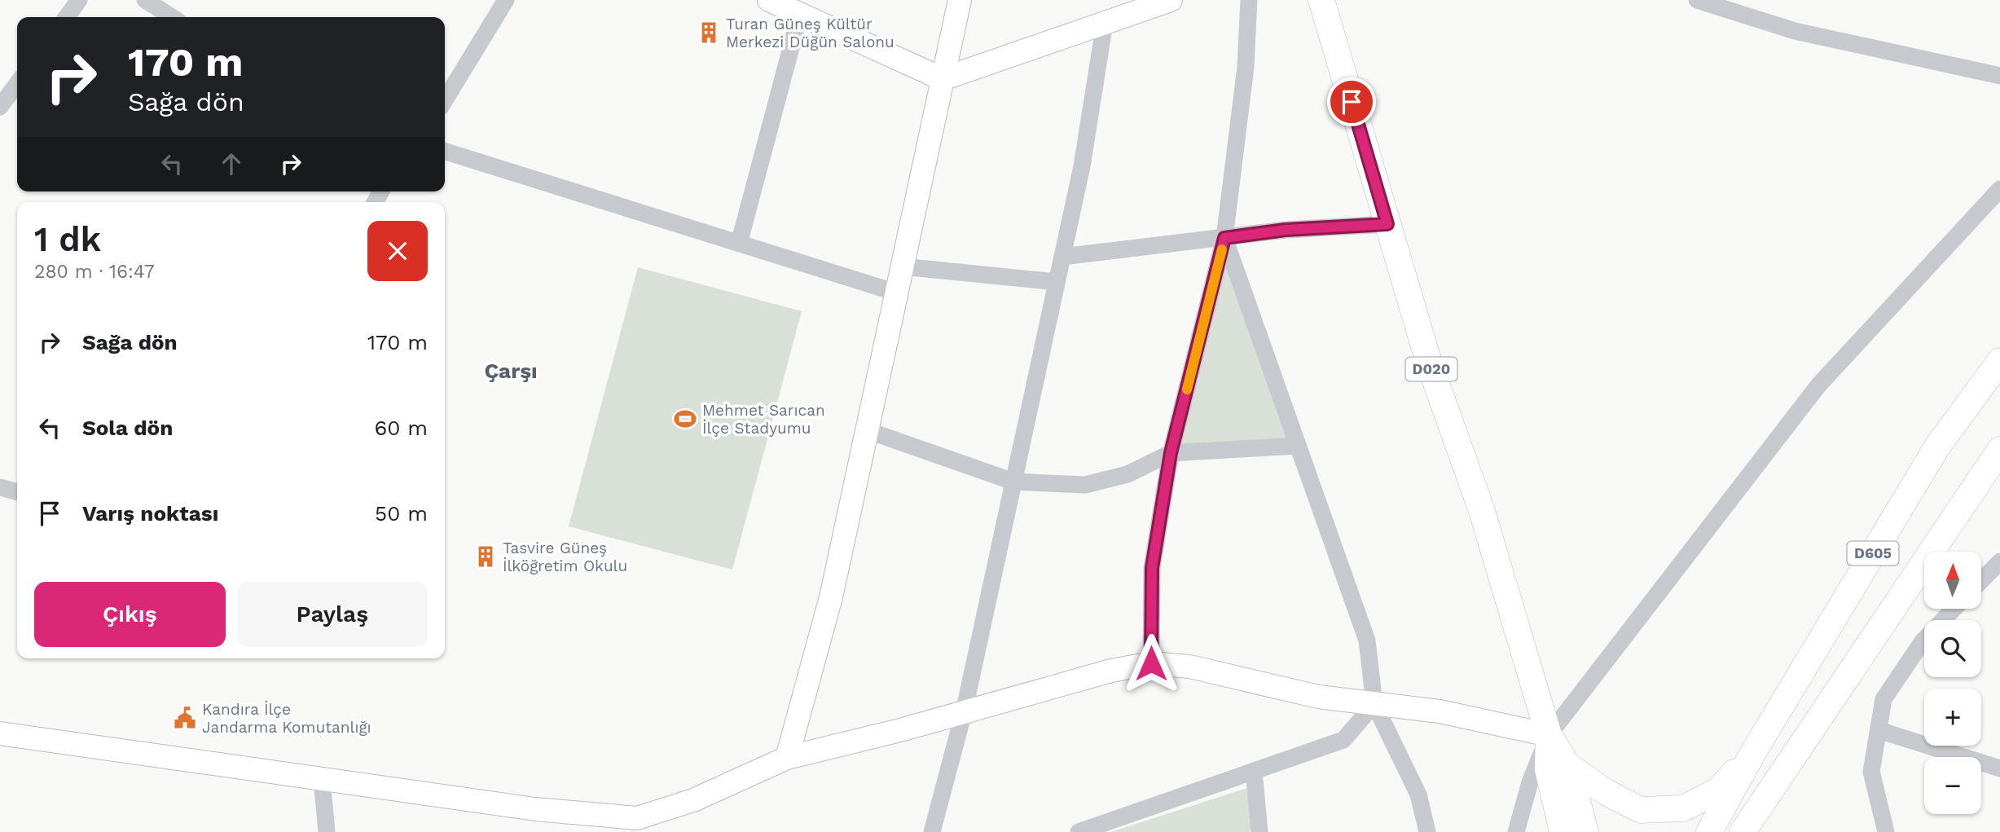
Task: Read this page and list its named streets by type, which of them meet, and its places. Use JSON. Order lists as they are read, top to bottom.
{
  "streets": {
    "main road": ["D020", "D605"]
  },
  "districts": ["Çarşı"],
  "places": {
    "building": ["Turan Güneş Kültür Merkezi Düğün Salonu", "Tasvire Güneş İlköğretim Okulu"],
    "sports": ["Mehmet Sarıcan İlçe Stadyumu"],
    "public building": ["Kandıra İlçe Jandarma Komutanlığı"]
  },
  "north": "top",
  "page": {
    "turn": ["170 m", "Sağa dön"],
    "heading": ["1 dk", "280 m · 16:47"],
    "list": [
      {
        "name": "Sağa dön",
        "value": "170 m"
      },
      {
        "name": "Sola dön",
        "value": "60 m"
      },
      {
        "name": "Varış noktası",
        "value": "50 m"
      }
    ],
    "map_buttons": ["+", "−"],
    "buttons": ["Çıkış", "Paylaş"]
  }
}
